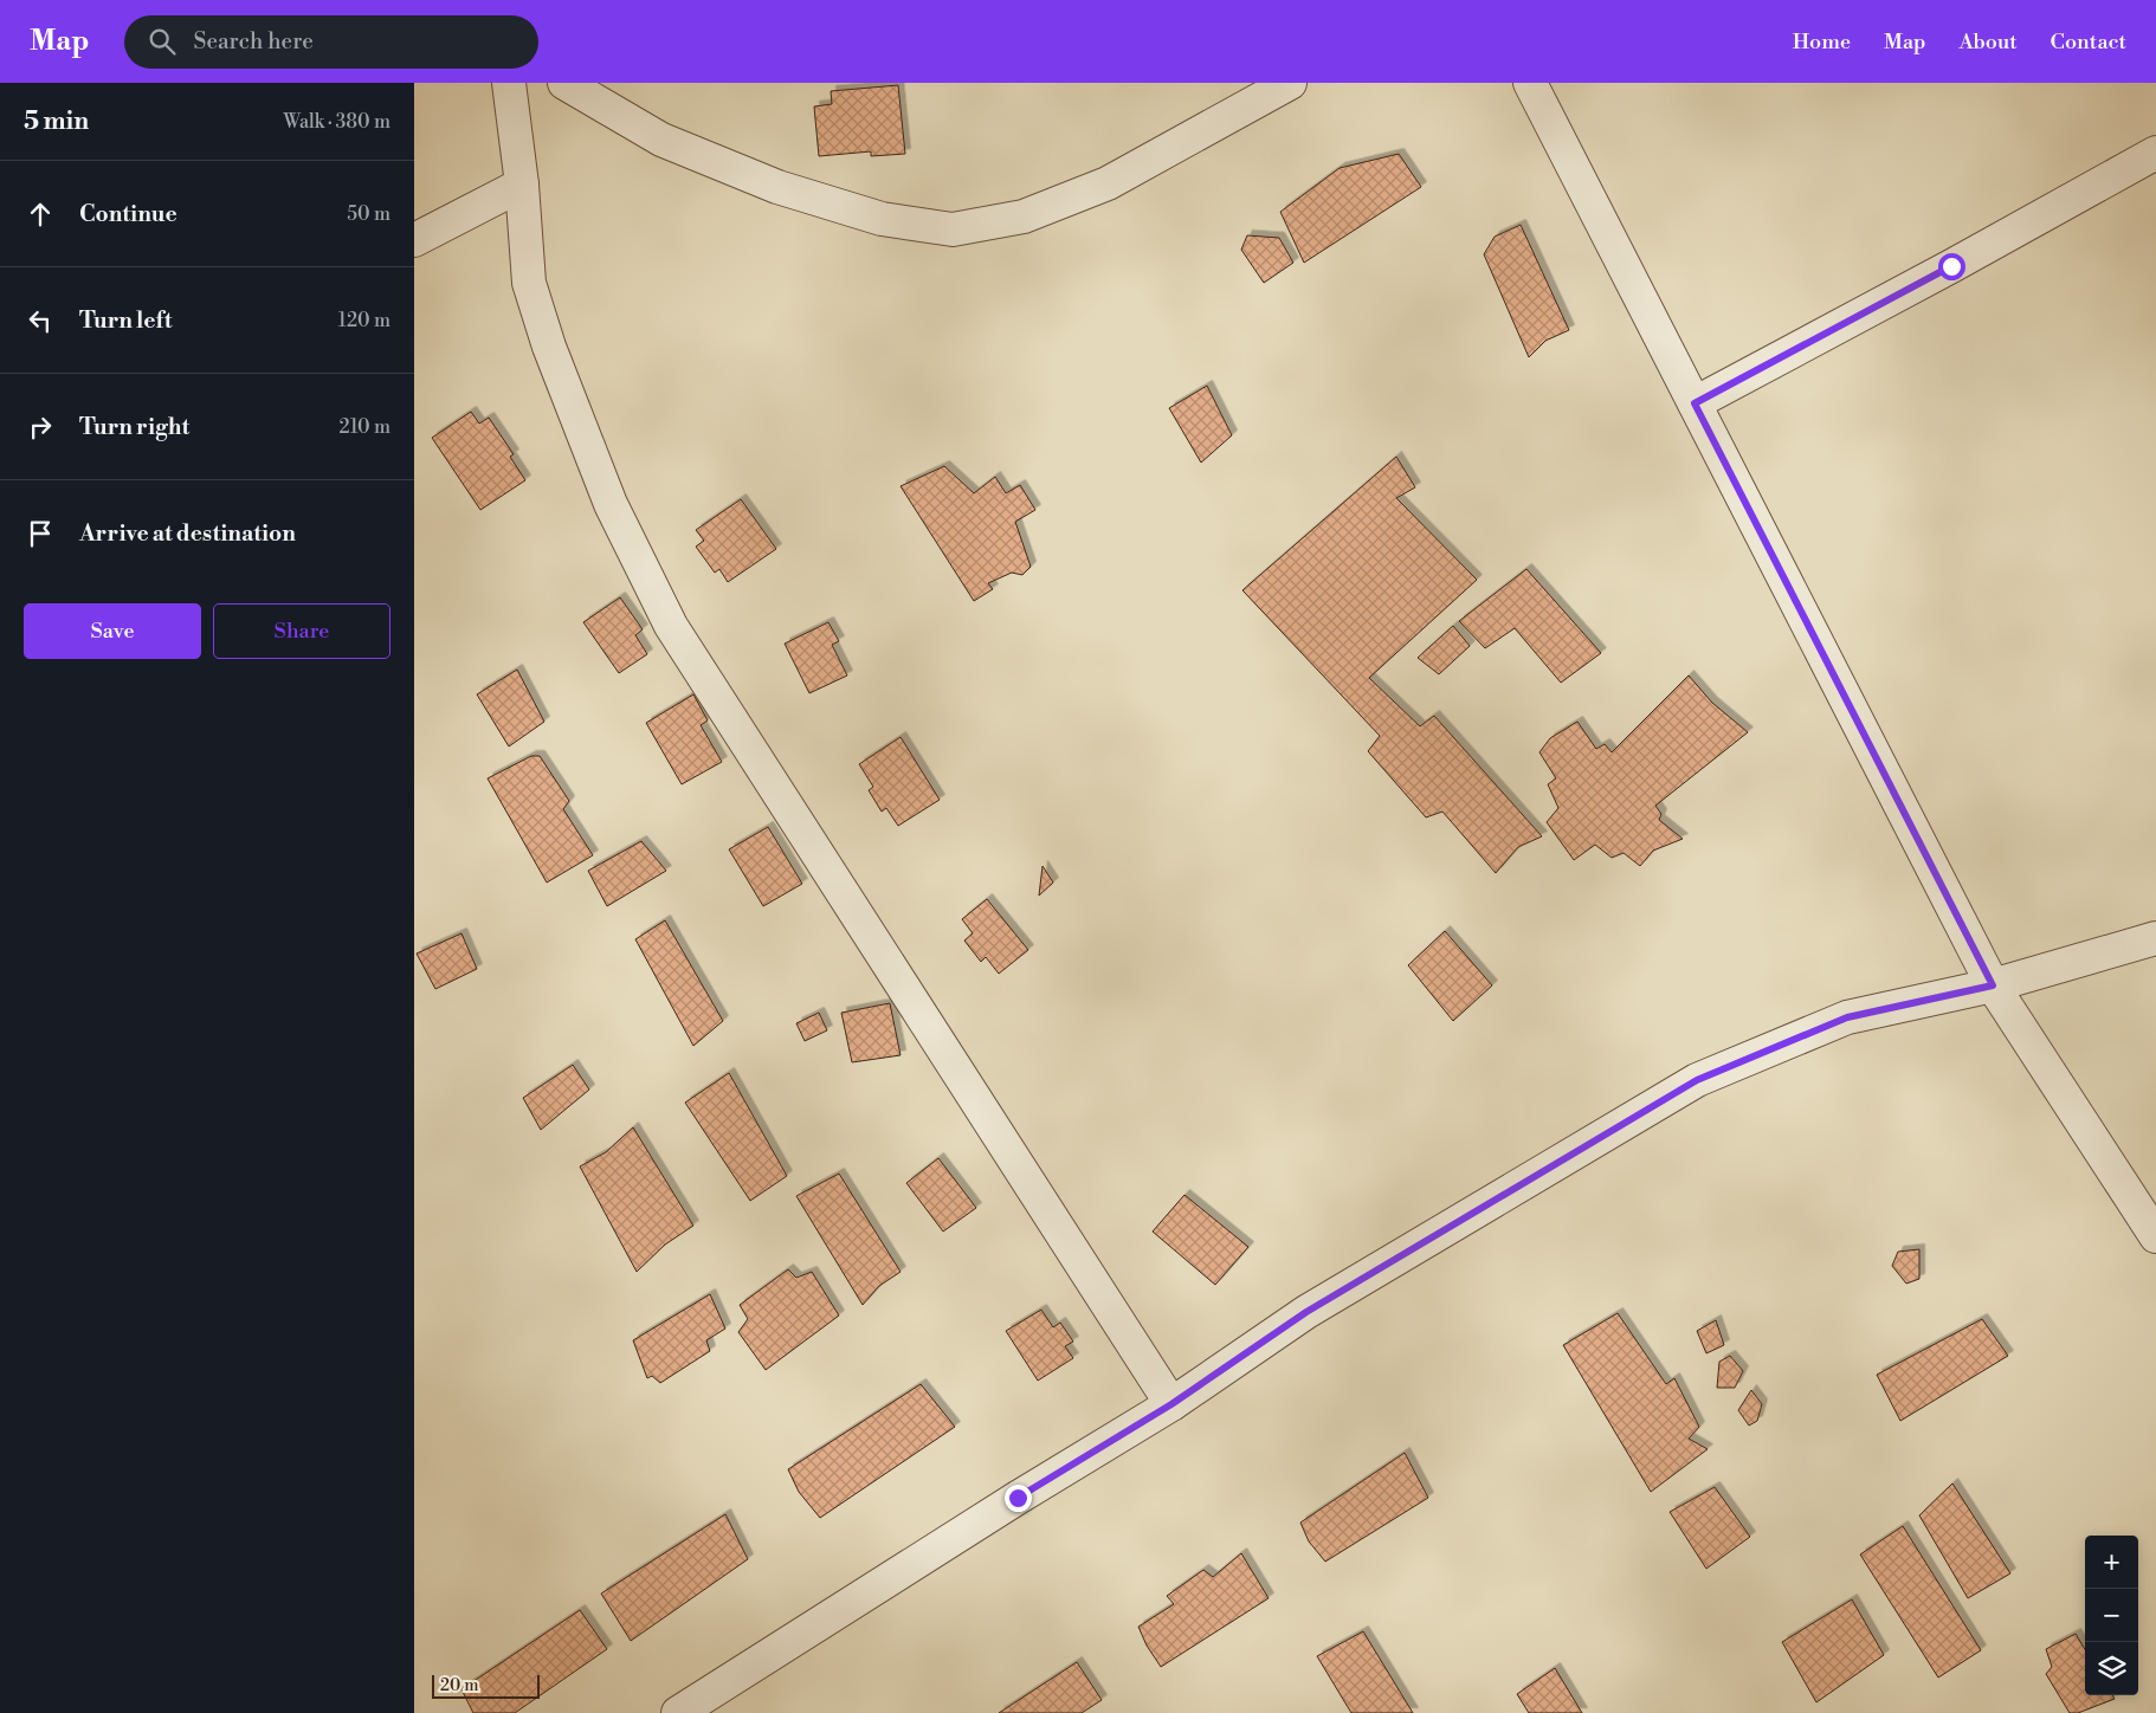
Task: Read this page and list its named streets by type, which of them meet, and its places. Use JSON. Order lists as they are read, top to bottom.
{
  "scale_bar": "20 m",
  "page": {
    "header": "Map",
    "search": "Search here",
    "nav": [
      "Home",
      "Map",
      "About",
      "Contact"
    ],
    "heading": ["5 min", "Walk · 380 m"],
    "list": [
      ["Continue", "50 m"],
      ["Turn left", "120 m"],
      ["Turn right", "210 m"],
      "Arrive at destination"
    ],
    "buttons": ["Save", "Share"],
    "map_buttons": ["+", "−"],
    "scale": "20 m"
  }
}
